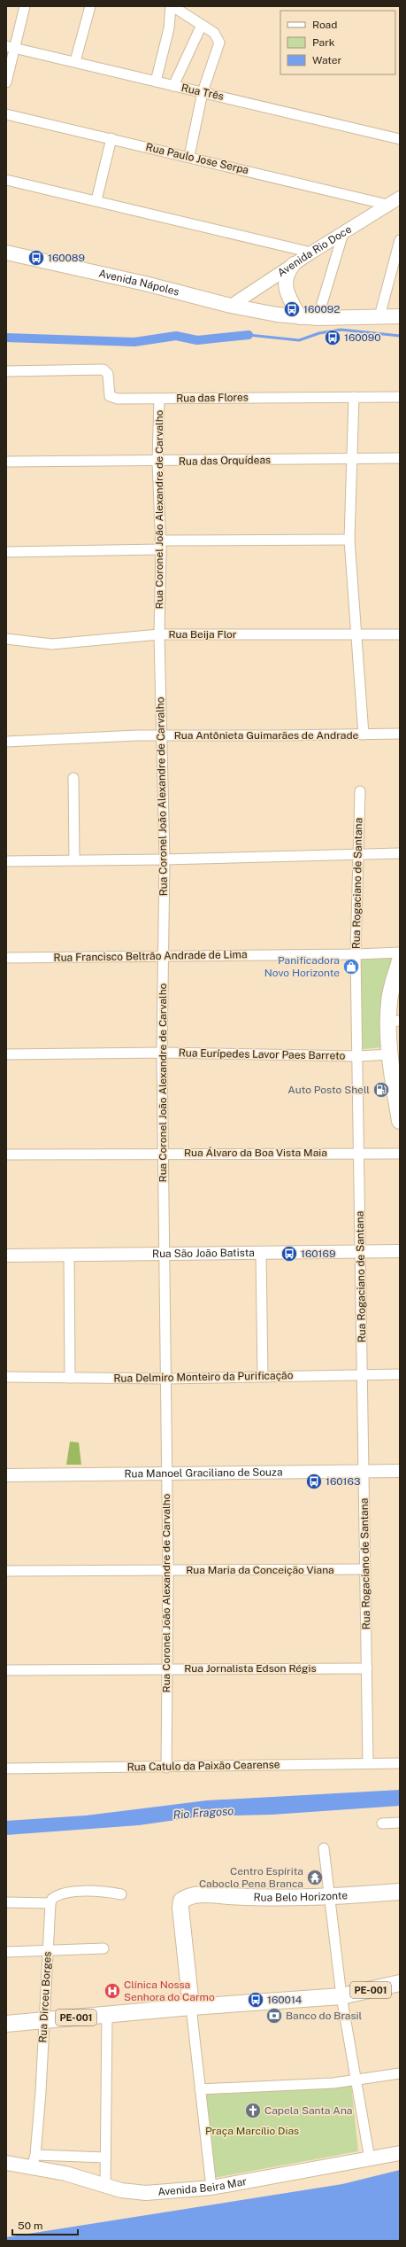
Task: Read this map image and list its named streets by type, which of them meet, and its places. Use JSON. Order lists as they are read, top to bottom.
{
  "streets": {
    "main road": [
      "Avenida Nápoles",
      "Rua Belo Horizonte",
      "PE-001",
      "Avenida Beira Mar"
    ],
    "street": [
      "Rua Três",
      "Rua Paulo Jose Serpa",
      "Avenida Rio Doce",
      "Rua das Flores",
      "Rua das Orquídeas",
      "Rua Coronel João Alexandre de Carvalho",
      "Rua Beija Flor",
      "Rua Antônieta Guimarães de Andrade",
      "Rua Rogaciano de Santana",
      "Rua Francisco Beltrão Andrade de Lima",
      "Rua Eurípedes Lavor Paes Barreto",
      "Rua Álvaro da Boa Vista Maia",
      "Rua São João Batista",
      "Rua Delmiro Monteiro da Purificação",
      "Rua Manoel Graciliano de Souza",
      "Rua Maria da Conceição Viana",
      "Rua Jornalista Edson Régis",
      "Rua Catulo da Paixão Cearense",
      "Rua Dirceu Borges"
    ]
  },
  "crossings": [
    ["Rua Paulo Jose Serpa", "Avenida Rio Doce"],
    ["Avenida Rio Doce", "Avenida Nápoles"],
    ["Rua das Flores", "Rua Coronel João Alexandre de Carvalho"],
    ["Rua das Orquídeas", "Rua Coronel João Alexandre de Carvalho"],
    ["Rua Coronel João Alexandre de Carvalho", "Rua Beija Flor"],
    ["Rua Coronel João Alexandre de Carvalho", "Rua Antônieta Guimarães de Andrade"],
    ["Rua Coronel João Alexandre de Carvalho", "Rua Francisco Beltrão Andrade de Lima"],
    ["Rua Coronel João Alexandre de Carvalho", "Rua Eurípedes Lavor Paes Barreto"],
    ["Rua Coronel João Alexandre de Carvalho", "Rua Álvaro da Boa Vista Maia"],
    ["Rua Coronel João Alexandre de Carvalho", "Rua São João Batista"],
    ["Rua Coronel João Alexandre de Carvalho", "Rua Delmiro Monteiro da Purificação"],
    ["Rua Coronel João Alexandre de Carvalho", "Rua Manoel Graciliano de Souza"],
    ["Rua Coronel João Alexandre de Carvalho", "Rua Maria da Conceição Viana"],
    ["Rua Coronel João Alexandre de Carvalho", "Rua Jornalista Edson Régis"],
    ["Rua Coronel João Alexandre de Carvalho", "Rua Catulo da Paixão Cearense"],
    ["Rua Rogaciano de Santana", "Rua Francisco Beltrão Andrade de Lima"],
    ["Rua Rogaciano de Santana", "Rua Eurípedes Lavor Paes Barreto"],
    ["Rua Rogaciano de Santana", "Rua Álvaro da Boa Vista Maia"],
    ["Rua Rogaciano de Santana", "Rua São João Batista"],
    ["Rua Rogaciano de Santana", "Rua Delmiro Monteiro da Purificação"],
    ["Rua Rogaciano de Santana", "Rua Manoel Graciliano de Souza"],
    ["Rua Rogaciano de Santana", "Rua Maria da Conceição Viana"],
    ["Rua Rogaciano de Santana", "Rua Jornalista Edson Régis"],
    ["Rua Rogaciano de Santana", "Rua Catulo da Paixão Cearense"],
    ["Rua Belo Horizonte", "PE-001"],
    ["PE-001", "Rua Dirceu Borges"],
    ["Rua Dirceu Borges", "Avenida Beira Mar"]
  ],
  "water": ["Rio Fragoso"],
  "parks": ["Praça Marcílio Dias"],
  "places": {
    "bus stop": [
      "160089",
      "160092",
      "160090",
      "160169",
      "160163",
      "160014"
    ],
    "shop": ["Panificadora Novo Horizonte"],
    "fuel station": ["Auto Posto Shell"],
    "temple": ["Centro Espírita Caboclo Pena Branca"],
    "hospital": ["Clínica Nossa Senhora do Carmo"],
    "bank": ["Banco do Brasil"],
    "church": ["Capela Santa Ana"]
  },
  "legend": ["Road", "Park", "Water"],
  "scale_bar": "50 m"
}
